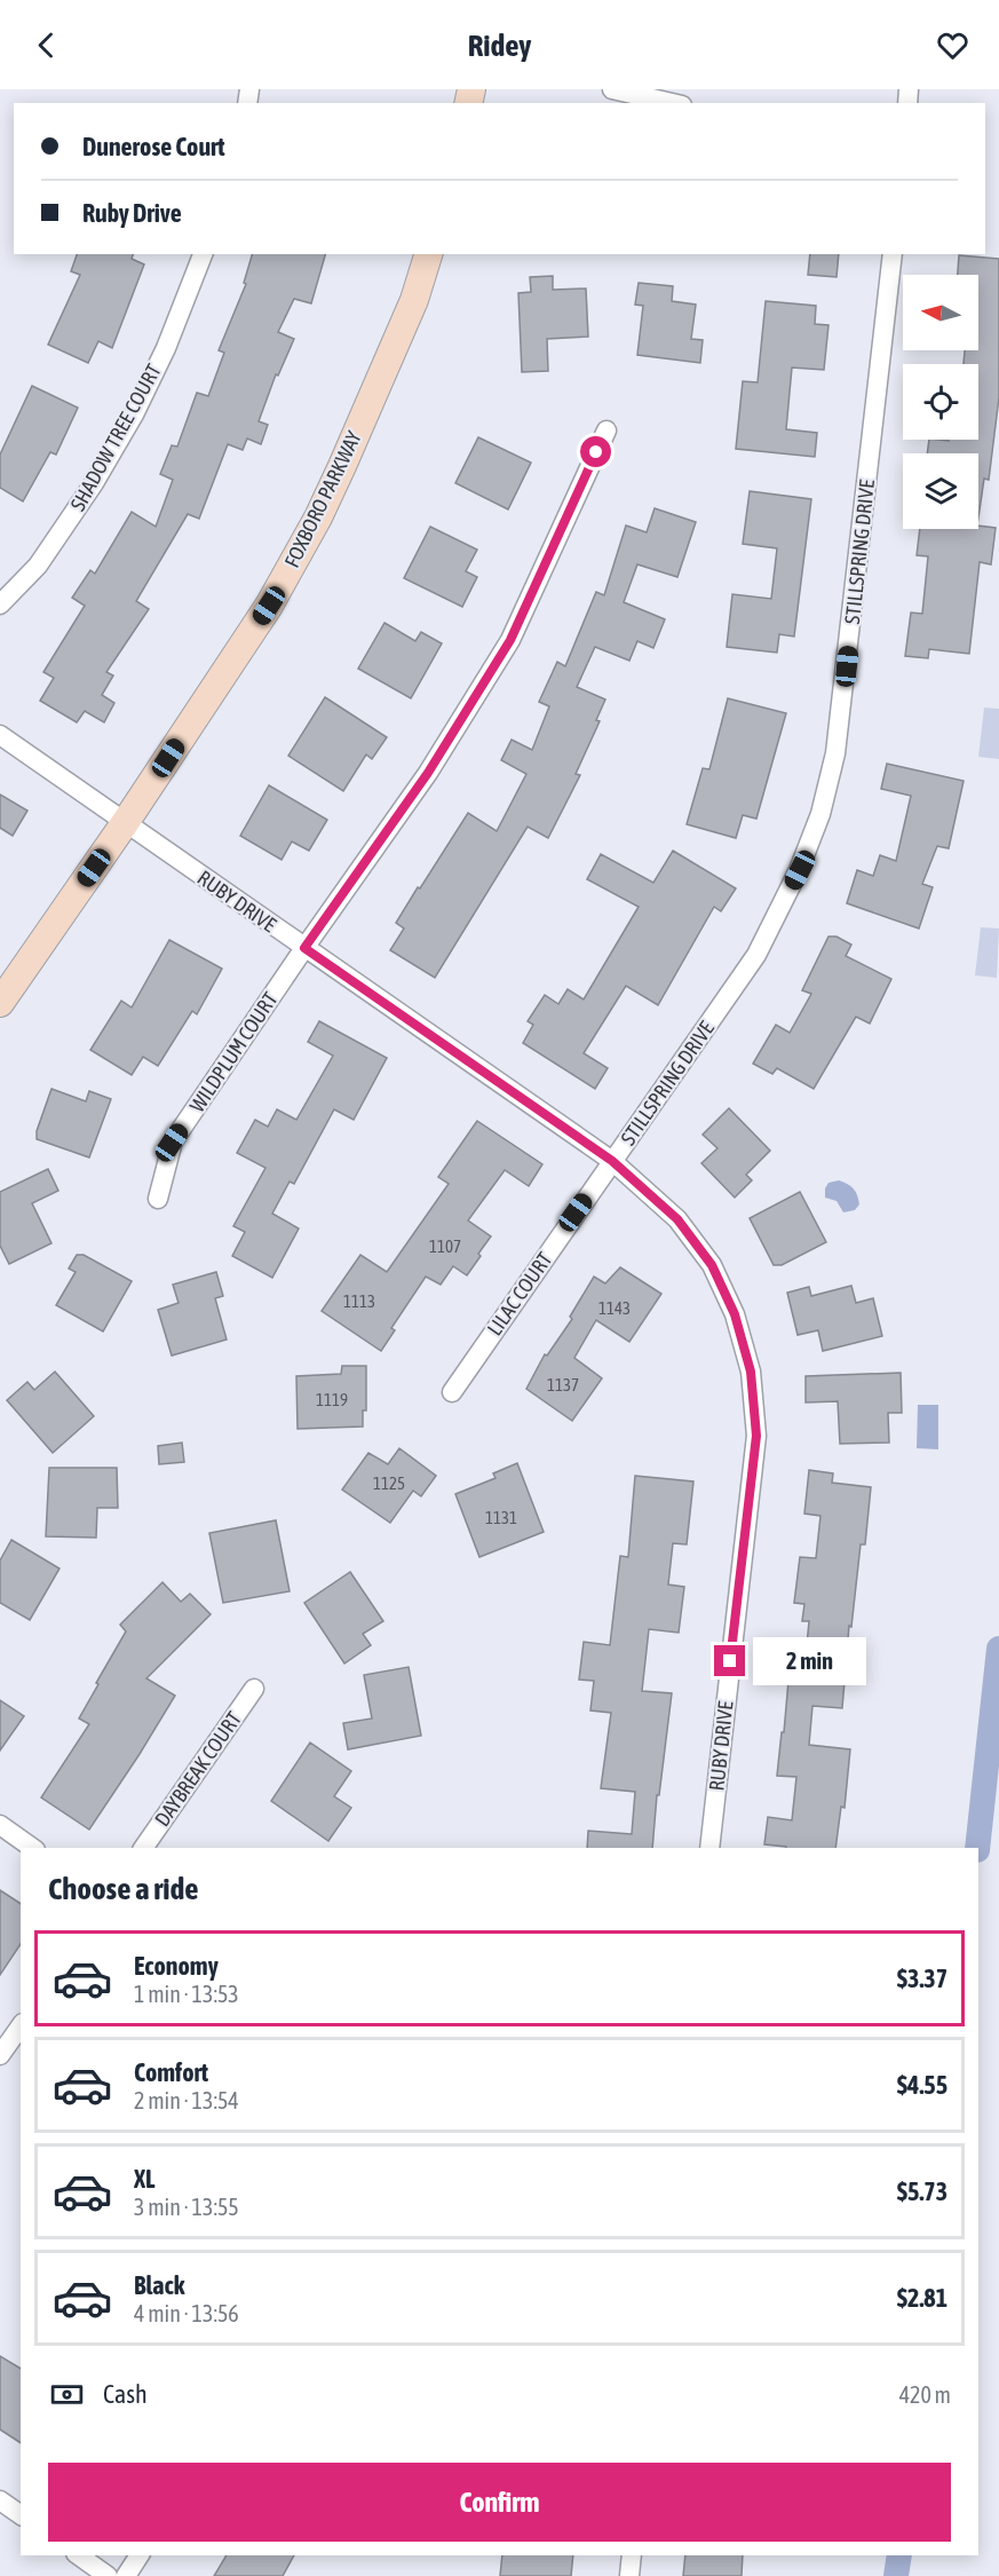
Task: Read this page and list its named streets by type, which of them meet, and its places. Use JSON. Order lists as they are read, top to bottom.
{
  "streets": {
    "main road": ["FOXBORO PARKWAY"],
    "street": [
      "SHADOW TREE COURT",
      "STILLSPRING DRIVE",
      "RUBY DRIVE",
      "WILDPLUM COURT",
      "LILAC COURT",
      "DAYBREAK COURT"
    ]
  },
  "crossings": [
    ["FOXBORO PARKWAY", "RUBY DRIVE"],
    ["STILLSPRING DRIVE", "RUBY DRIVE"],
    ["STILLSPRING DRIVE", "LILAC COURT"],
    ["RUBY DRIVE", "WILDPLUM COURT"],
    ["RUBY DRIVE", "LILAC COURT"]
  ],
  "house_numbers": [
    "1107",
    "1113",
    "1143",
    "1137",
    "1119",
    "1125",
    "1131"
  ],
  "north": "left",
  "page": {
    "header": "Ridey",
    "banner": ["Dunerose Court", "Ruby Drive"],
    "bubble": "2 min",
    "heading": "Choose a ride",
    "list": [
      {
        "name": "Economy",
        "note": "1 min · 13:53",
        "value": "$3.37"
      },
      {
        "name": "Comfort",
        "note": "2 min · 13:54",
        "value": "$4.55"
      },
      {
        "name": "XL",
        "note": "3 min · 13:55",
        "value": "$5.73"
      },
      {
        "name": "Black",
        "note": "4 min · 13:56",
        "value": "$2.81"
      }
    ],
    "pay": ["Cash", "420 m"],
    "buttons": "Confirm"
  }
}
